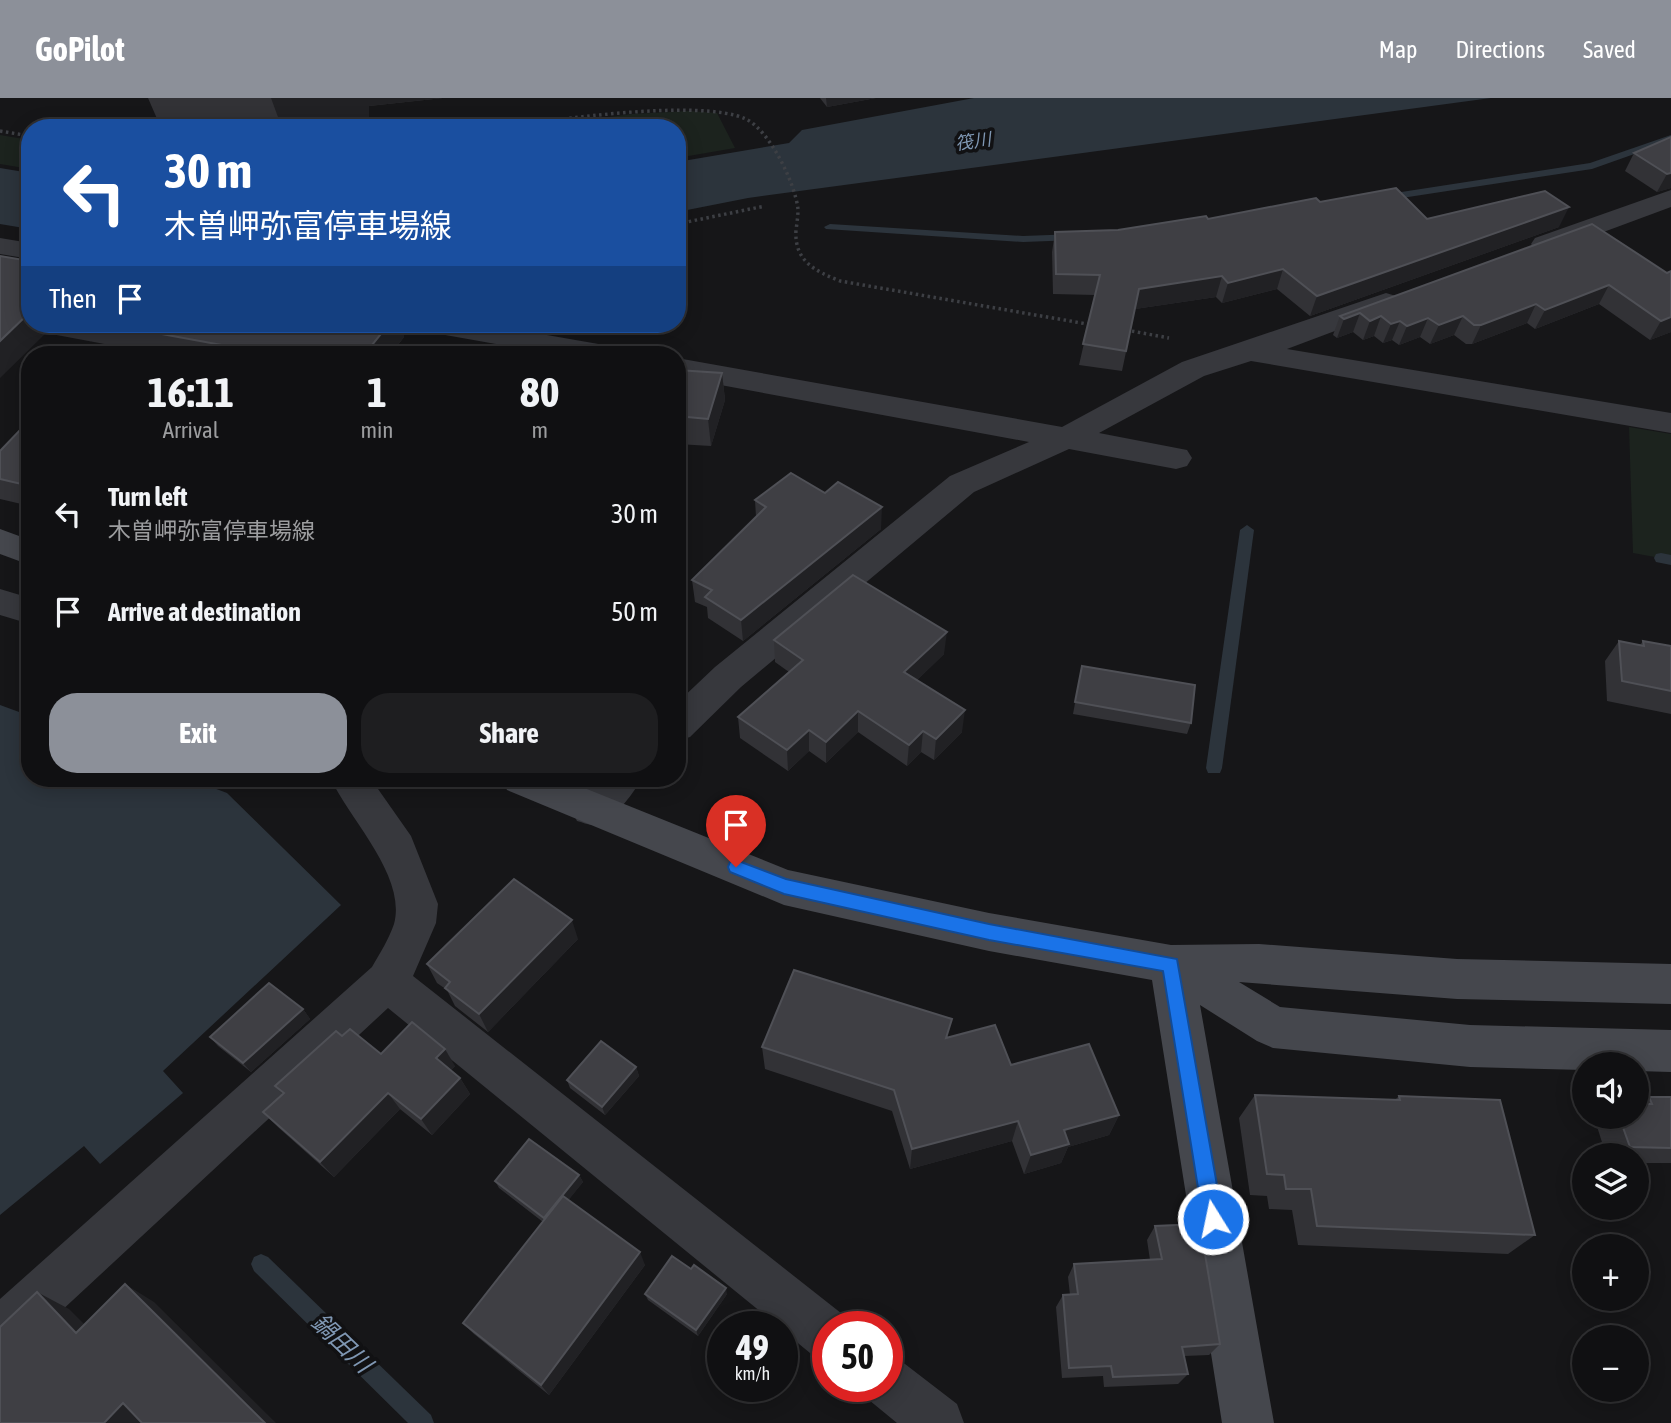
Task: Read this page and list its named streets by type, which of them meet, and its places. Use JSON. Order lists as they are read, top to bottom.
{
  "water": ["筏川", "鍋田川"],
  "page": {
    "header": "GoPilot",
    "nav": ["Map", "Directions", "Saved"],
    "turn": ["30 m", "木曽岬弥富停車場線"],
    "then": "Then",
    "eta": [
      "16:11",
      "Arrival",
      "1",
      "min",
      "80",
      "m"
    ],
    "list": [
      {
        "name": "Turn left",
        "note": "木曽岬弥富停車場線",
        "value": "30 m"
      },
      {
        "name": "Arrive at destination",
        "value": "50 m"
      }
    ],
    "buttons": ["Exit", "Share"],
    "map_buttons": ["+", "−"],
    "speed": "49 km/h",
    "limit": "50"
  }
}
